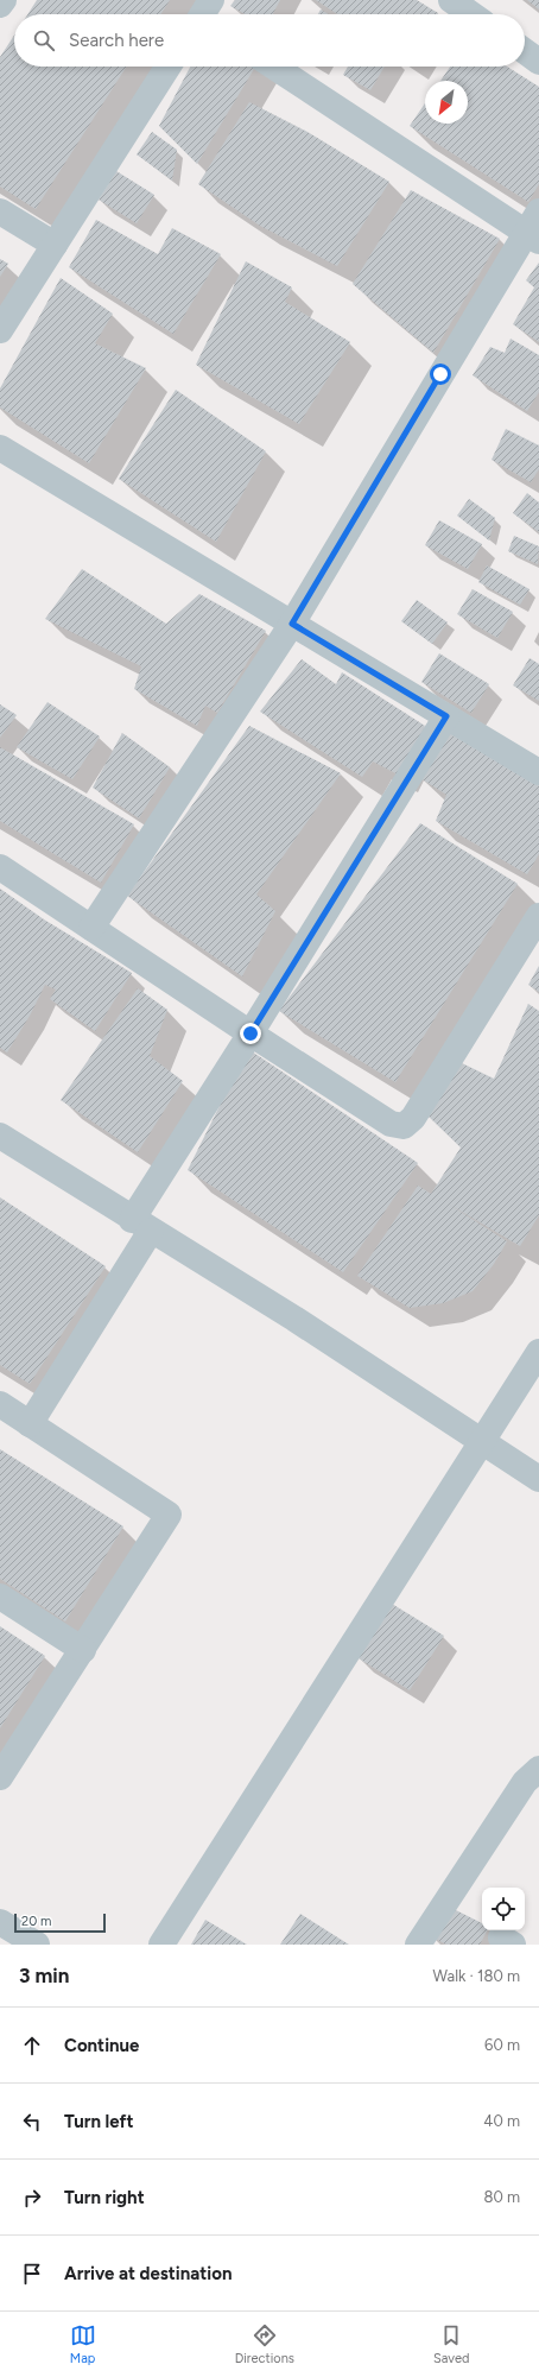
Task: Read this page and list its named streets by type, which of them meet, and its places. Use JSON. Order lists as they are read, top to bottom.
{
  "scale_bar": "20 m",
  "north": "bottom left",
  "page": {
    "search": "Search here",
    "scale": "20 m",
    "heading": ["3 min", "Walk · 180 m"],
    "list": [
      ["Continue", "60 m"],
      ["Turn left", "40 m"],
      ["Turn right", "80 m"],
      "Arrive at destination"
    ],
    "nav": ["Map", "Directions", "Saved"]
  }
}
